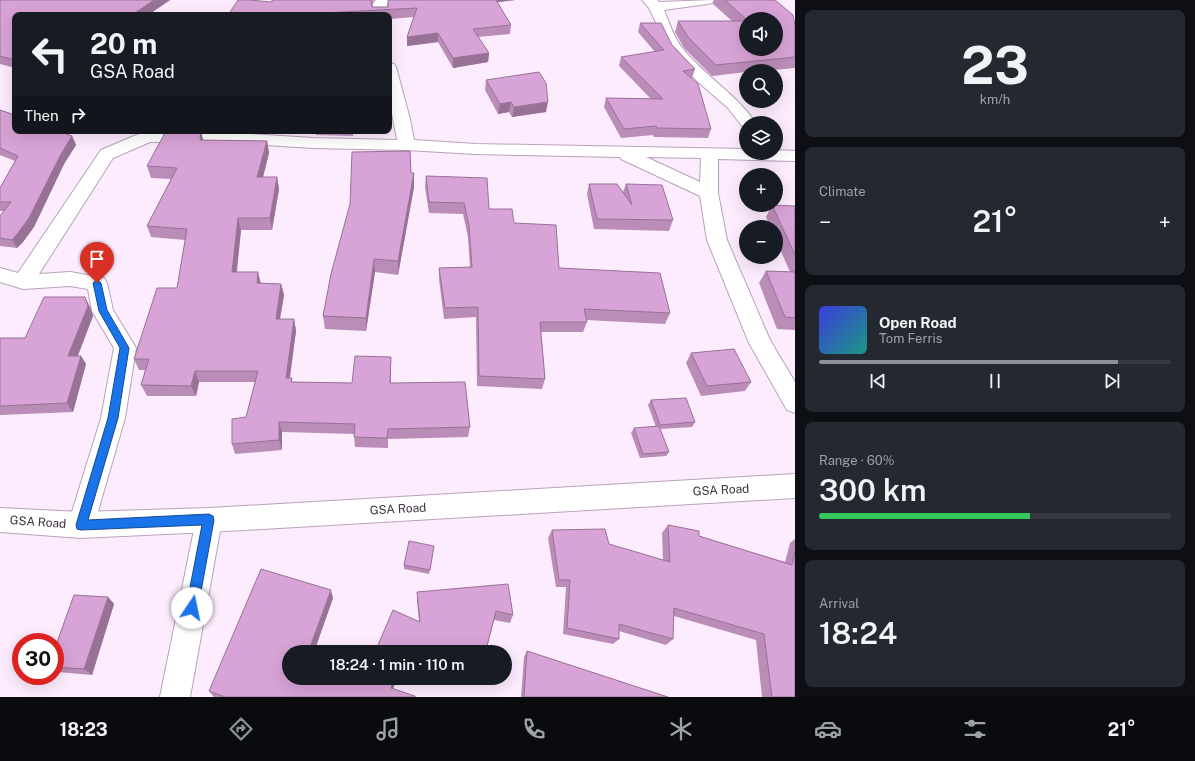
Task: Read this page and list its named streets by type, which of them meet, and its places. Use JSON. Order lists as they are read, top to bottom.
{
  "streets": {
    "street": ["GSA Road"]
  },
  "page": {
    "tile": [
      ["23", "km/h"],
      "Climate",
      ["Range · 60%", "300 km"],
      ["Arrival", "18:24"]
    ],
    "map_buttons": ["+", "−"],
    "turn": ["20 m", "GSA Road"],
    "then": "Then",
    "heat": ["−", "21°", "+"],
    "song": ["Open Road", "Tom Ferris"],
    "limit": "30",
    "trip": "18:24 · 1 min · 110 m",
    "tabs": ["18:23", "21°"]
  }
}
